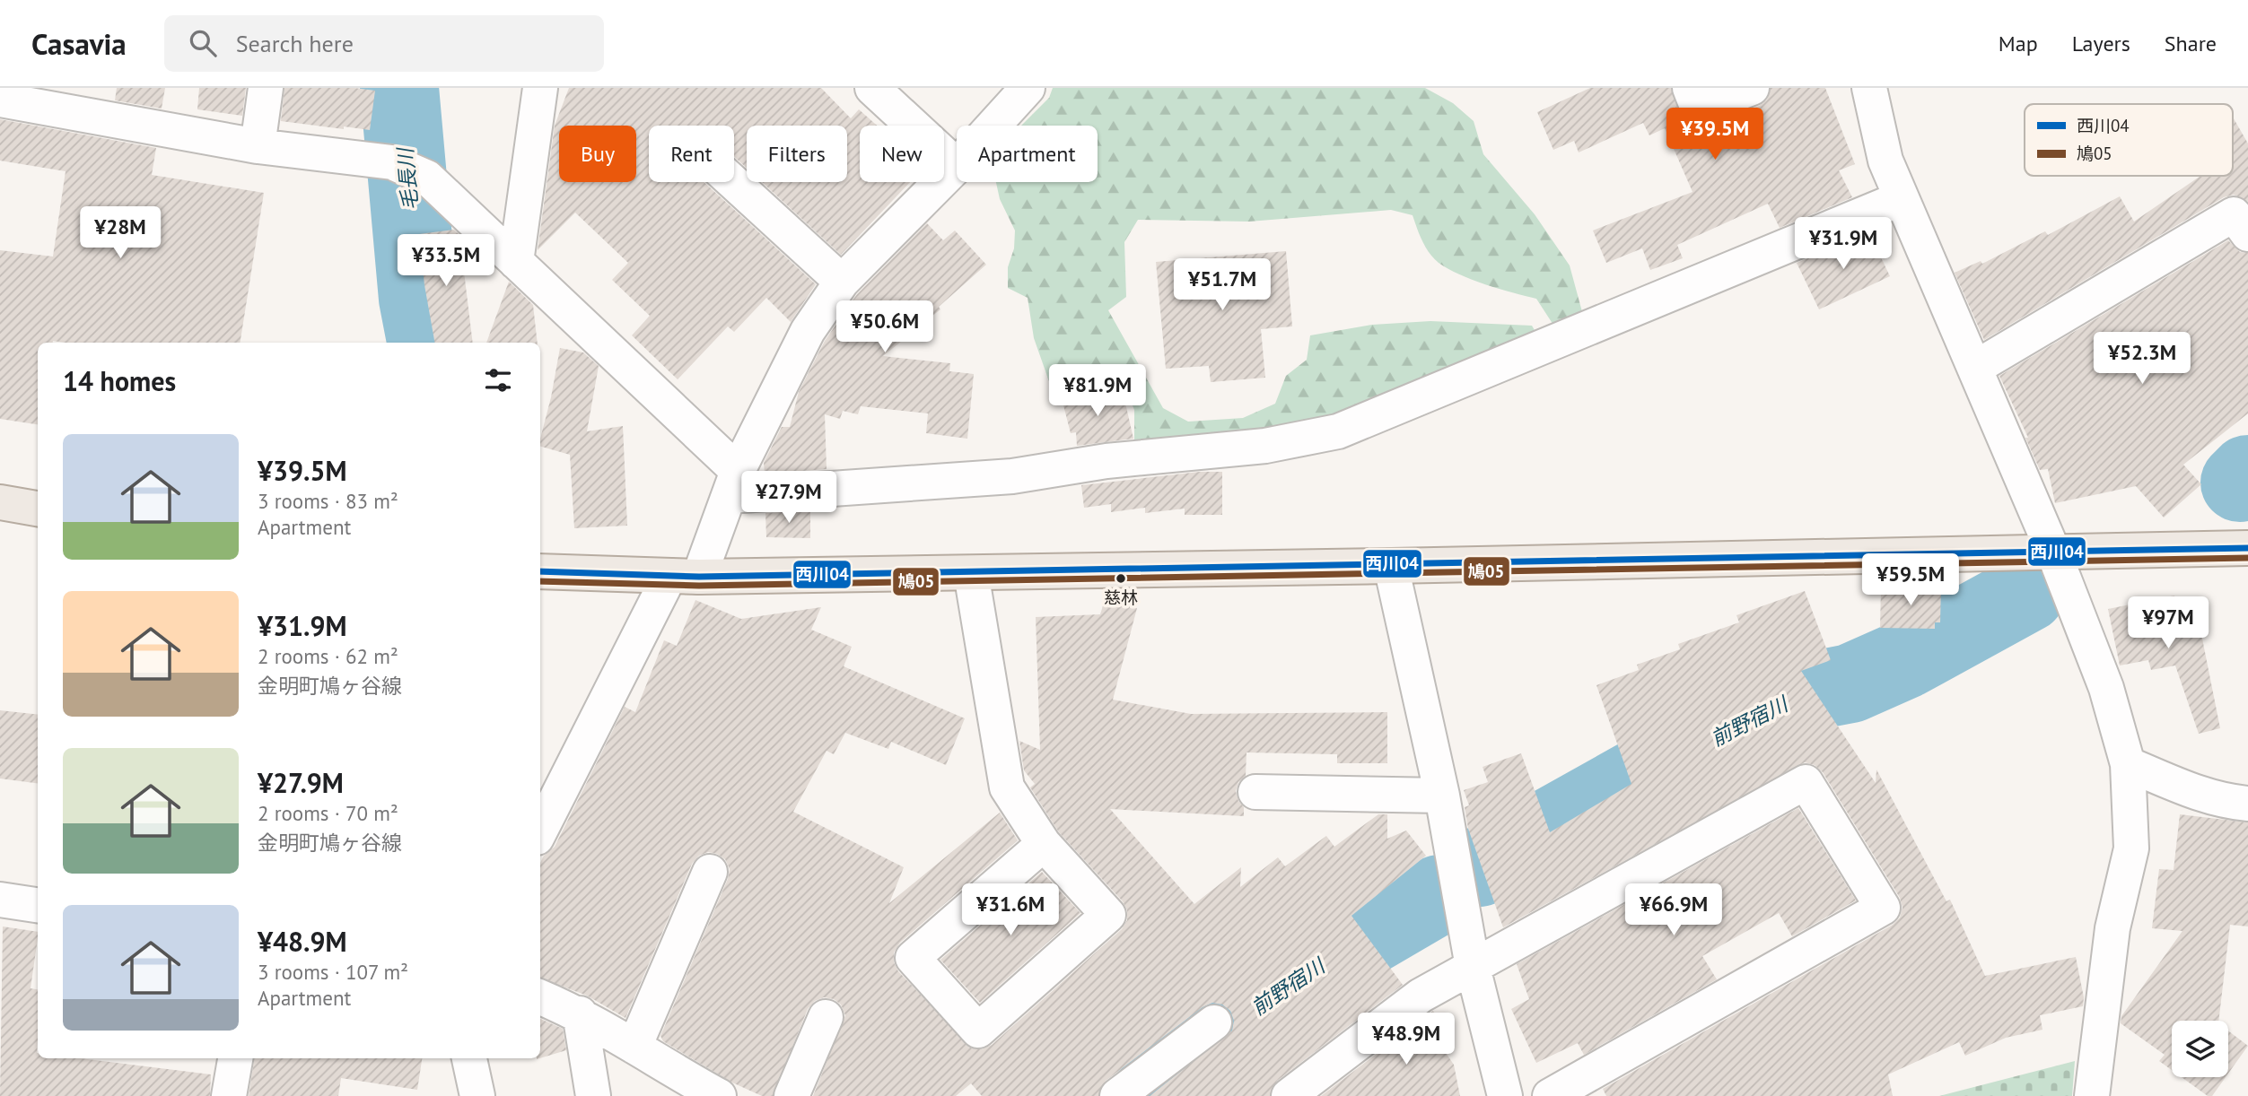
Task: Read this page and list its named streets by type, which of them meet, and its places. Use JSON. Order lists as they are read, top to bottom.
{
  "water": ["毛長川", "前野宿川"],
  "places": ["慈林"],
  "lines": ["transit line 西川04", "transit line 鳩05"],
  "legend": ["西川04", "鳩05"],
  "page": {
    "header": "Casavia",
    "search": "Search here",
    "nav": ["Map", "Layers", "Share"],
    "price": [
      "¥39.5M",
      "¥28M",
      "¥31.9M",
      "¥33.5M",
      "¥51.7M",
      "¥50.6M",
      "¥52.3M",
      "¥81.9M",
      "¥27.9M",
      "¥59.5M",
      "¥97M",
      "¥31.6M",
      "¥66.9M",
      "¥48.9M"
    ],
    "chip": [
      "Buy",
      "Rent",
      "Filters",
      "New",
      "Apartment"
    ],
    "heading": "14 homes",
    "list": [
      {
        "name": "¥39.5M",
        "note": "3 rooms · 83 m² · Apartment"
      },
      {
        "name": "¥31.9M",
        "note": "2 rooms · 62 m² · 金明町鳩ヶ谷線"
      },
      {
        "name": "¥27.9M",
        "note": "2 rooms · 70 m² · 金明町鳩ヶ谷線"
      },
      {
        "name": "¥48.9M",
        "note": "3 rooms · 107 m² · Apartment"
      }
    ]
  }
}
